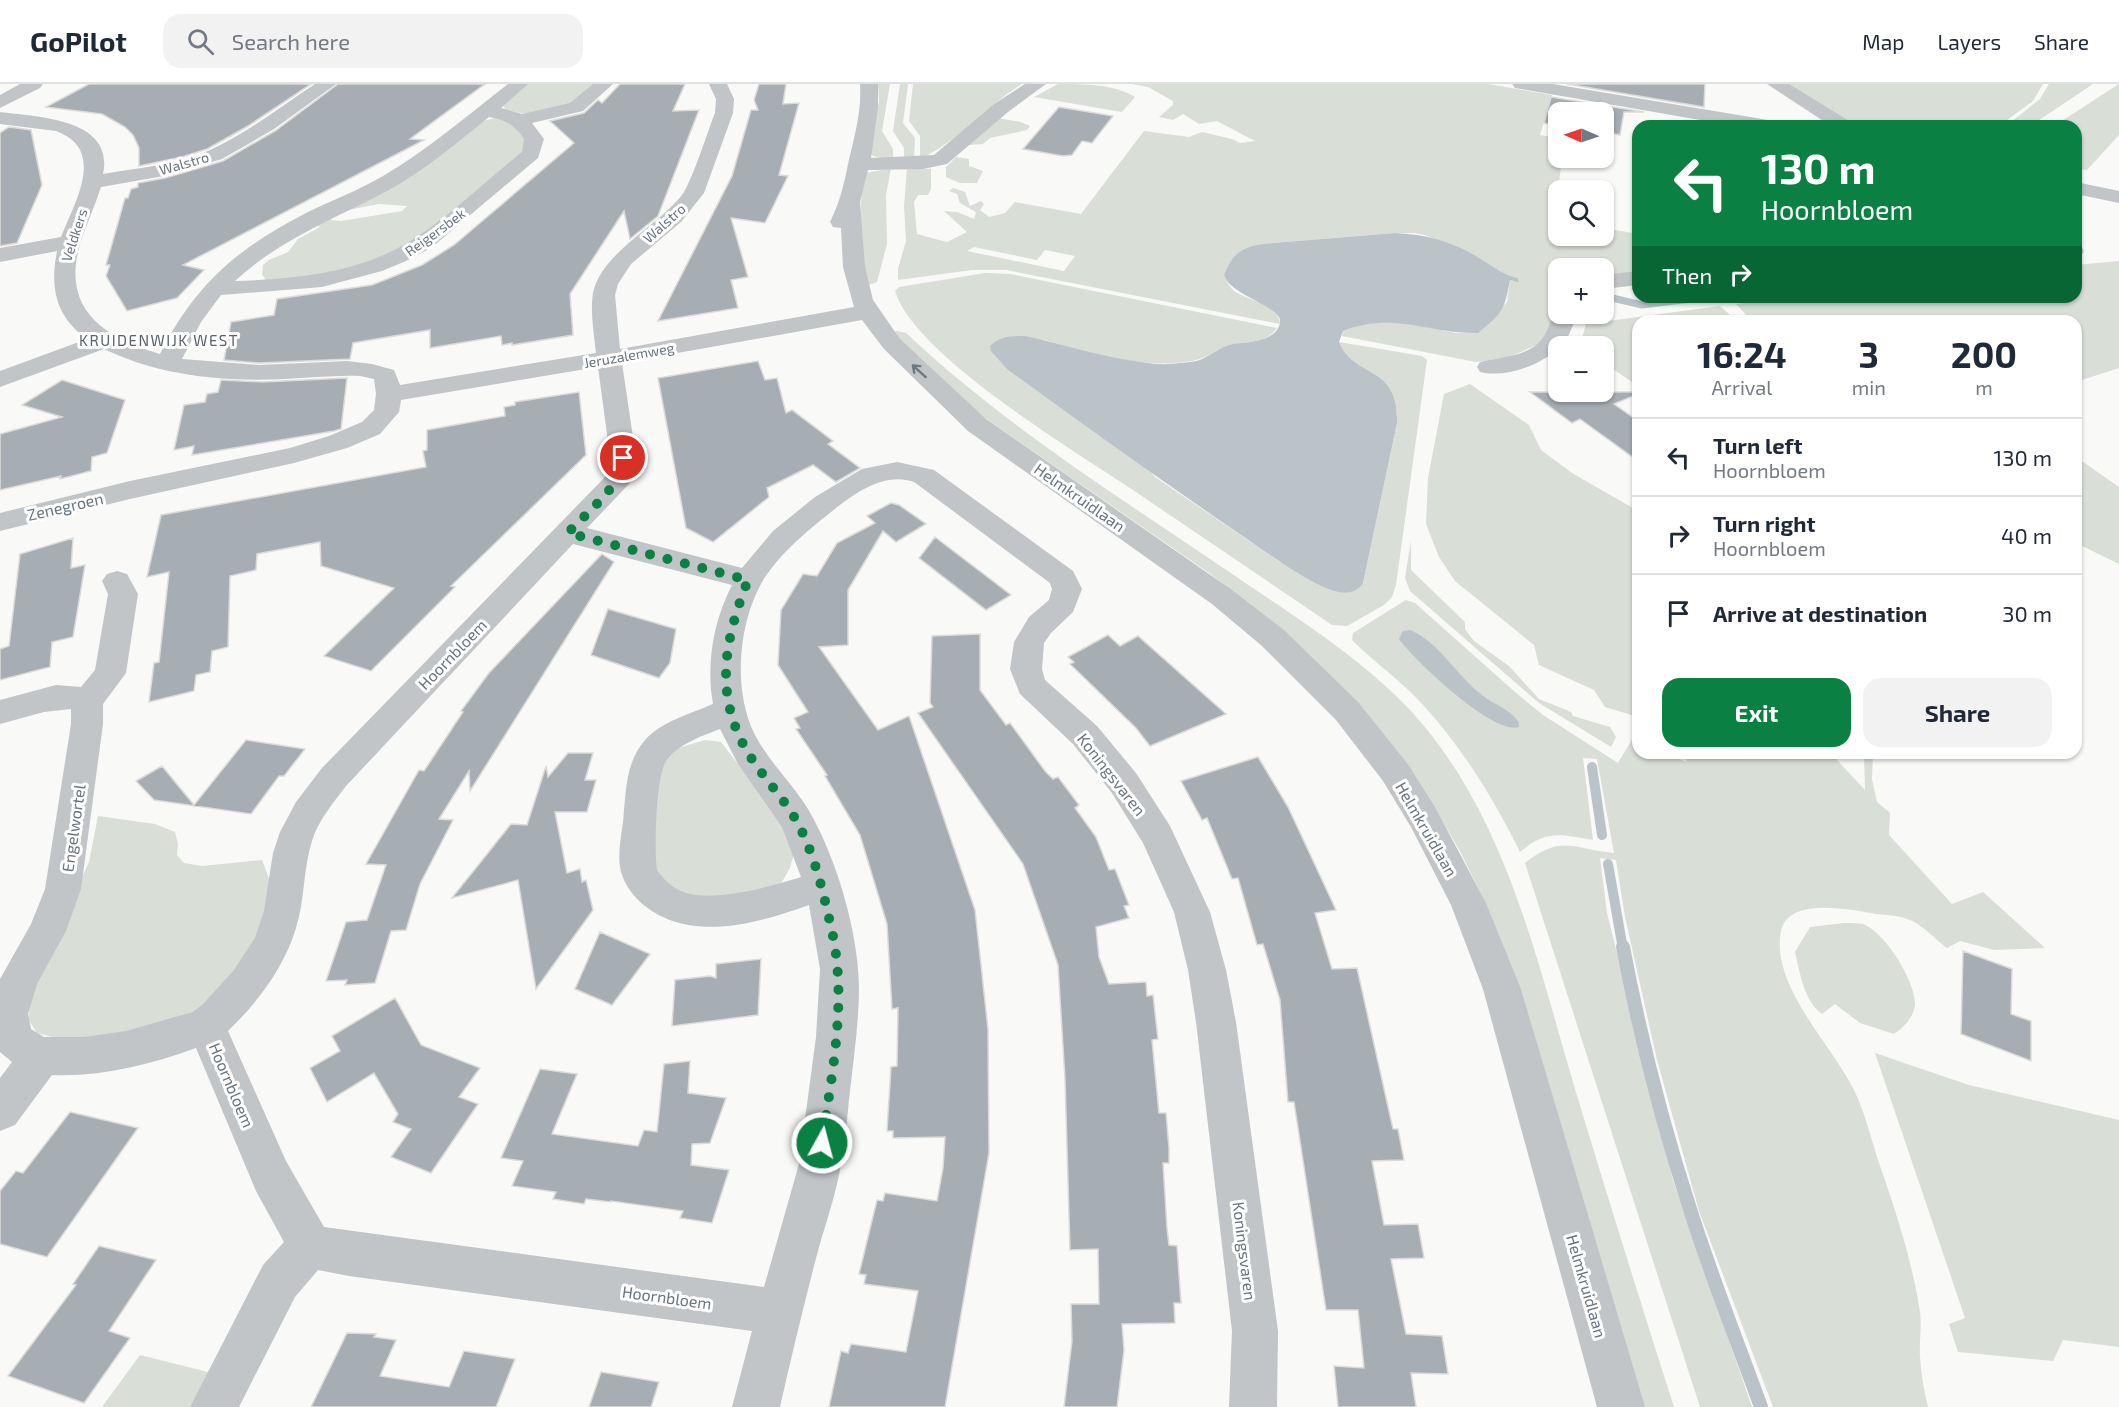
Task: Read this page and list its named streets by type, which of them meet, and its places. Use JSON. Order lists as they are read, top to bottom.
{
  "streets": {
    "street": [
      "Walstro",
      "Reigersbek",
      "Veldkers",
      "Jeruzalemweg",
      "Helmkruidlaan",
      "Zenegroen",
      "Hoornbloem",
      "Koningsvaren",
      "Engelwortel"
    ]
  },
  "crossings": [
    ["Walstro", "Veldkers"],
    ["Walstro", "Jeruzalemweg"],
    ["Walstro", "Hoornbloem"],
    ["Jeruzalemweg", "Helmkruidlaan"],
    ["Jeruzalemweg", "Zenegroen"],
    ["Jeruzalemweg", "Hoornbloem"],
    ["Hoornbloem", "Koningsvaren"],
    ["Hoornbloem", "Engelwortel"]
  ],
  "districts": ["KRUIDENWIJK WEST"],
  "north": "left",
  "page": {
    "header": "GoPilot",
    "search": "Search here",
    "nav": ["Map", "Layers", "Share"],
    "map_buttons": ["+", "−"],
    "turn": ["130 m", "Hoornbloem"],
    "then": "Then",
    "eta": [
      "16:24",
      "Arrival",
      "3",
      "min",
      "200",
      "m"
    ],
    "list": [
      {
        "name": "Turn left",
        "note": "Hoornbloem",
        "value": "130 m"
      },
      {
        "name": "Turn right",
        "note": "Hoornbloem",
        "value": "40 m"
      },
      {
        "name": "Arrive at destination",
        "value": "30 m"
      }
    ],
    "buttons": ["Exit", "Share"]
  }
}
